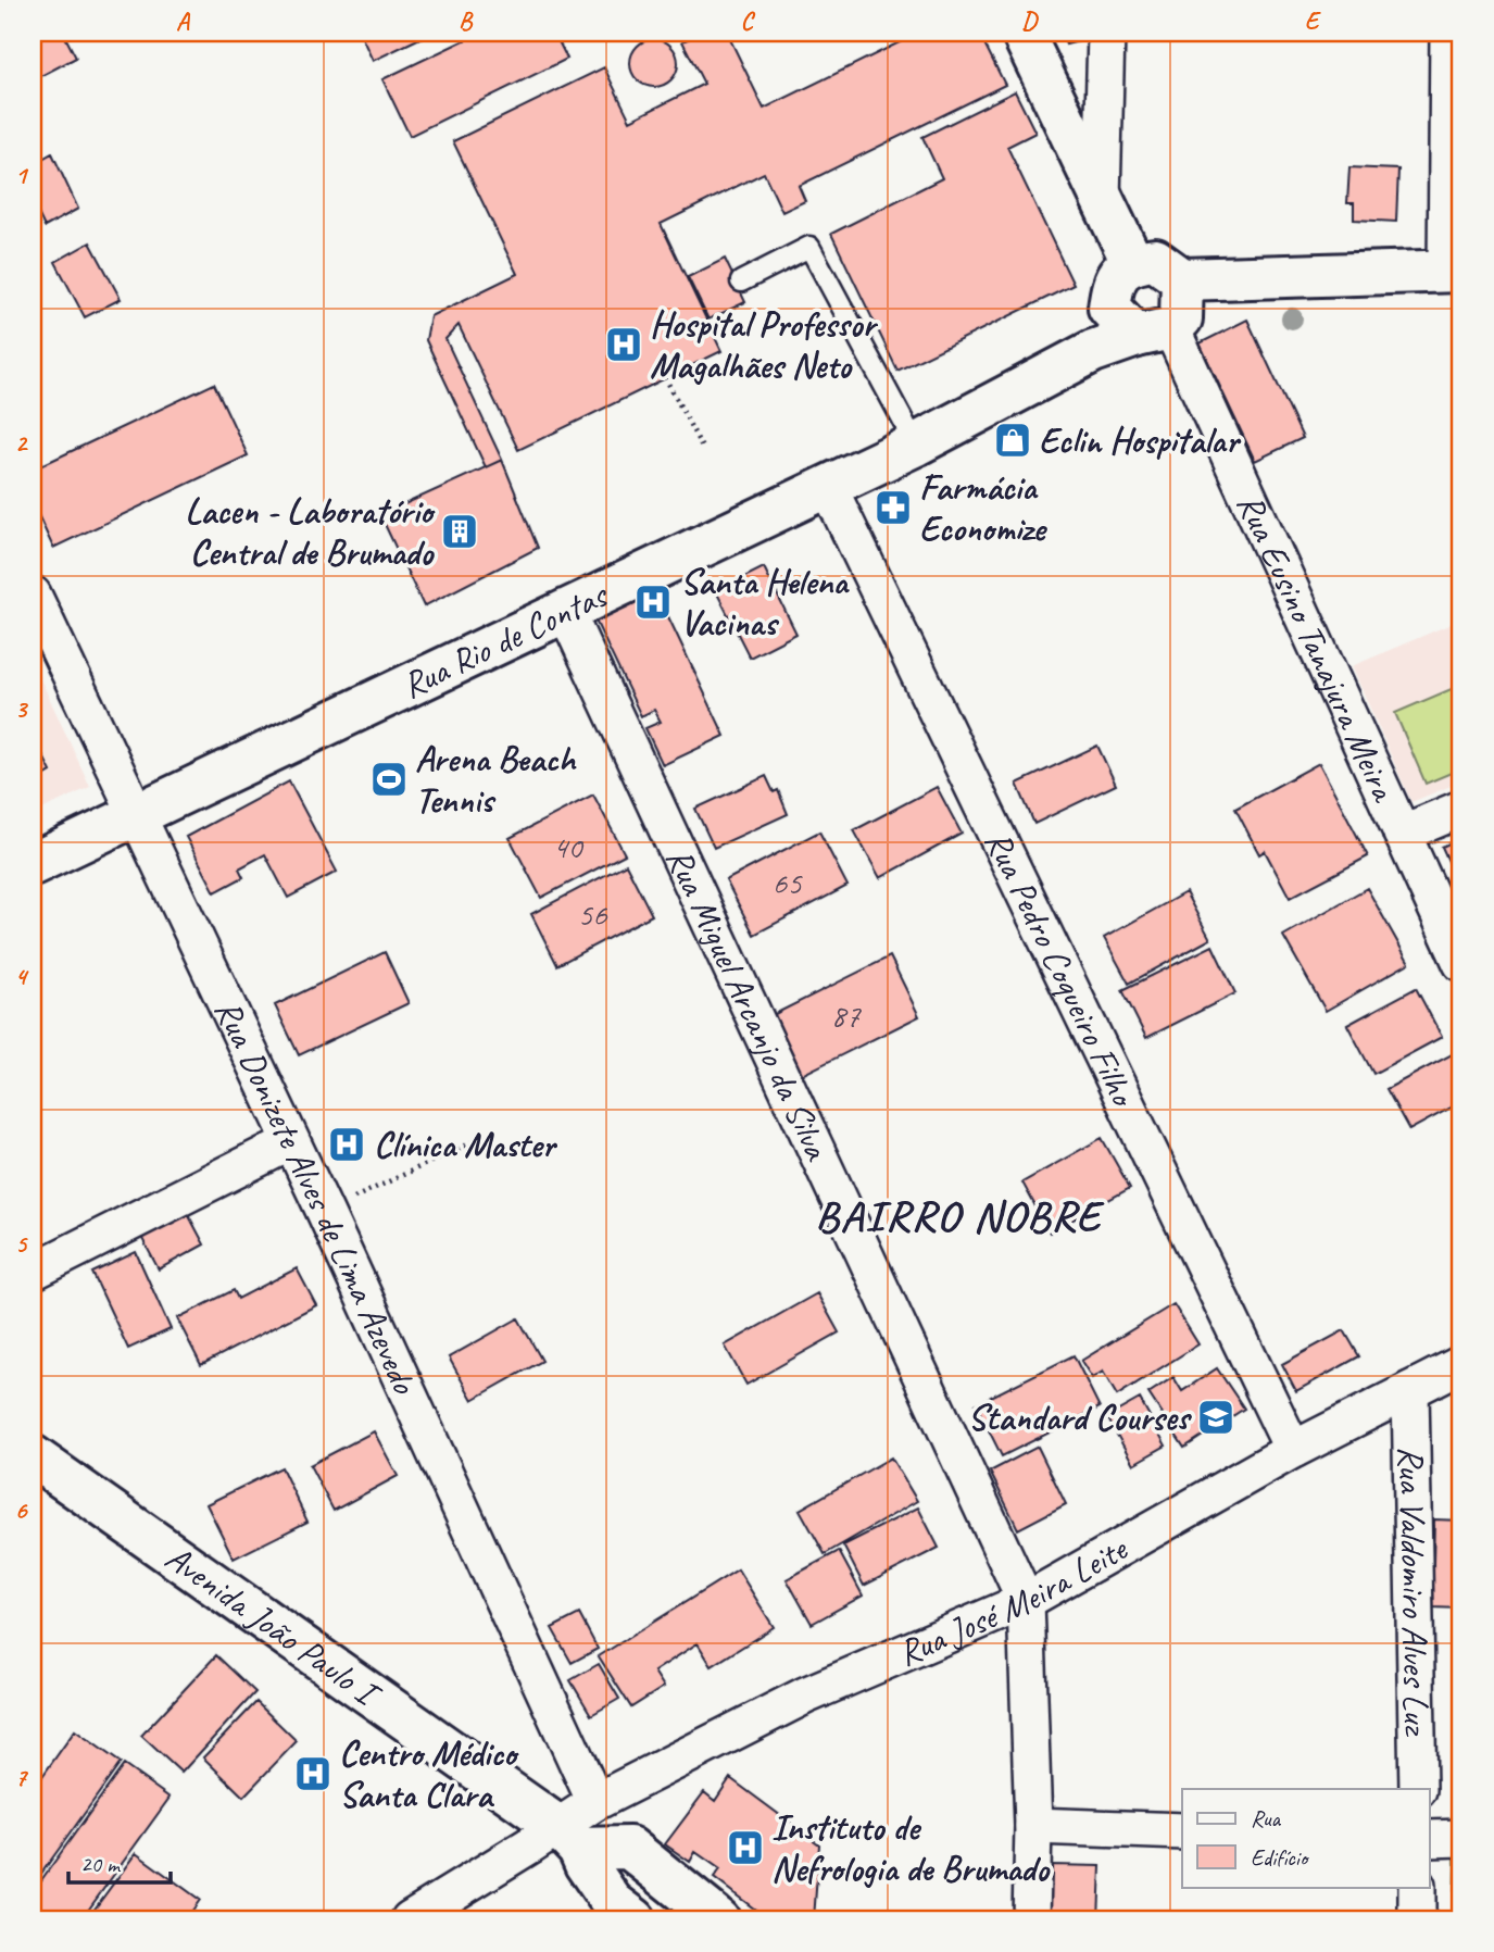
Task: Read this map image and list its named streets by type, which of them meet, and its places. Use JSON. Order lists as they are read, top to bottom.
{
  "streets": {
    "street": [
      "Rua Rio de Contas",
      "Rua Eusino Tanajura Meira",
      "Rua Pedro Coqueiro Filho",
      "Rua Miguel Arcanjo da Silva",
      "Rua Donizete Alves de Lima Azevedo",
      "Rua Valdomiro Alves Luz",
      "Rua José Meira Leite",
      "Avenida João Paulo I"
    ]
  },
  "crossings": [
    ["Rua Rio de Contas", "Rua Eusino Tanajura Meira"],
    ["Rua Rio de Contas", "Rua Pedro Coqueiro Filho"],
    ["Rua Rio de Contas", "Rua Miguel Arcanjo da Silva"],
    ["Rua Rio de Contas", "Rua Donizete Alves de Lima Azevedo"],
    ["Rua Pedro Coqueiro Filho", "Rua José Meira Leite"],
    ["Rua Miguel Arcanjo da Silva", "Rua José Meira Leite"],
    ["Rua Donizete Alves de Lima Azevedo", "Rua José Meira Leite"],
    ["Rua Valdomiro Alves Luz", "Rua José Meira Leite"],
    ["Rua José Meira Leite", "Avenida João Paulo I"]
  ],
  "districts": ["BAIRRO NOBRE"],
  "places": {
    "hospital": [
      "Hospital Professor Magalhães Neto",
      "Santa Helena Vacinas",
      "Clínica Master",
      "Centro Médico Santa Clara",
      "Instituto de Nefrologia de Brumado"
    ],
    "shop": ["Eclin Hospitalar"],
    "pharmacy": ["Farmácia Economize"],
    "building": ["Lacen - Laboratório Central de Brumado"],
    "sports": ["Arena Beach Tennis"],
    "school or university": ["Standard Courses"]
  },
  "house_numbers": [
    "40",
    "65",
    "56",
    "87"
  ],
  "legend": ["Rua", "Edifício"],
  "scale_bar": "20 m",
  "grid": {
    "columns": [
      "A",
      "B",
      "C",
      "D",
      "E"
    ],
    "rows": [
      "1",
      "2",
      "3",
      "4",
      "5",
      "6",
      "7"
    ]
  }
}
